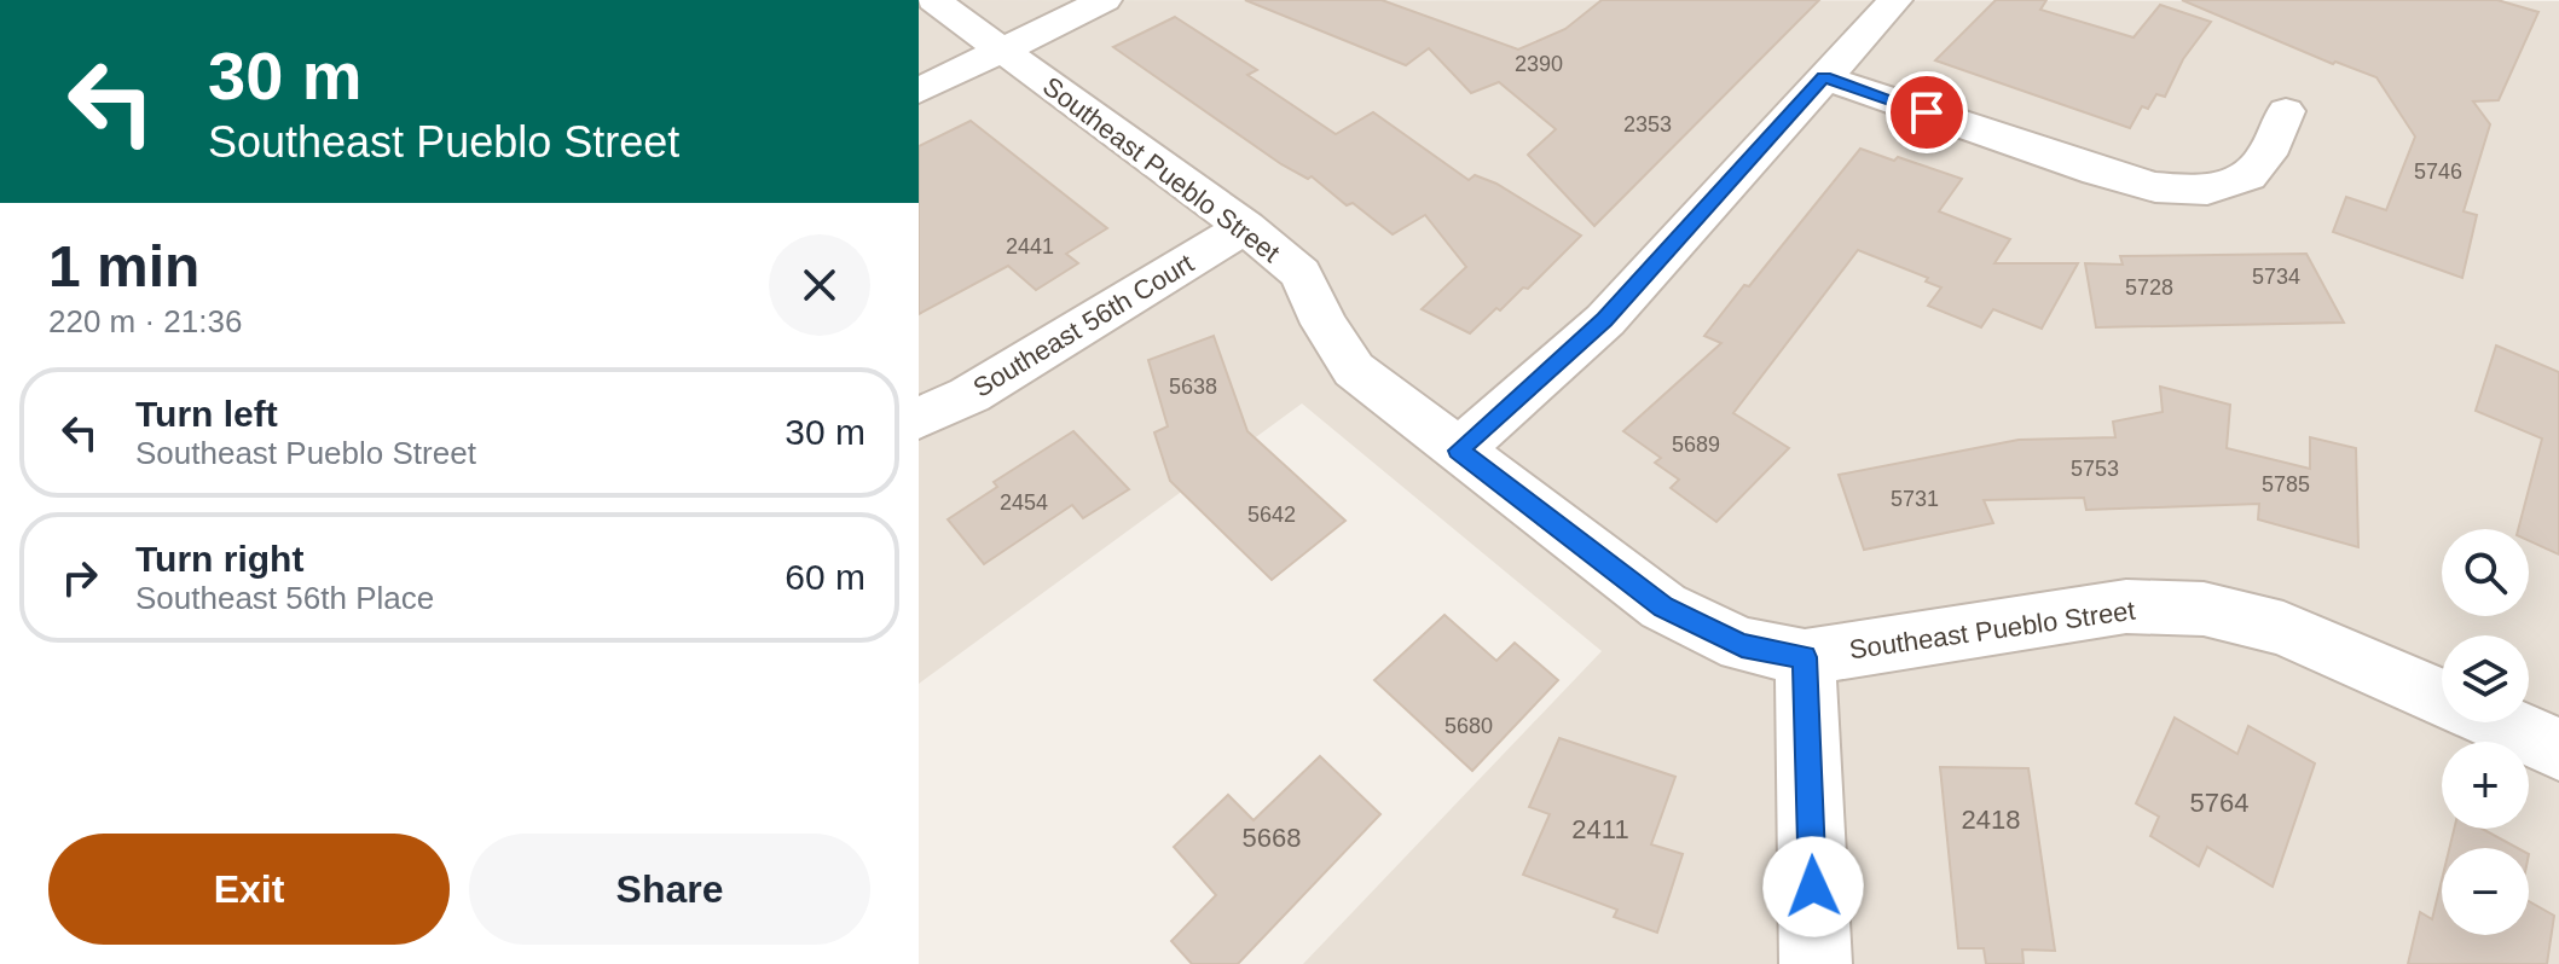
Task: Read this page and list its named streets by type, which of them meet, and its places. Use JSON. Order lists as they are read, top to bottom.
{
  "streets": {
    "street": ["Southeast Pueblo Street", "Southeast 56th Court"]
  },
  "crossings": [
    ["Southeast Pueblo Street", "Southeast 56th Court"]
  ],
  "house_numbers": [
    "2390",
    "2353",
    "5746",
    "2441",
    "5734",
    "5728",
    "5638",
    "5689",
    "5753",
    "5785",
    "5731",
    "2454",
    "5642",
    "5680",
    "5764",
    "2418",
    "2411",
    "5668"
  ],
  "page": {
    "turn": ["30 m", "Southeast Pueblo Street"],
    "heading": ["1 min", "220 m · 21:36"],
    "list": [
      {
        "name": "Turn left",
        "note": "Southeast Pueblo Street",
        "value": "30 m"
      },
      {
        "name": "Turn right",
        "note": "Southeast 56th Place",
        "value": "60 m"
      }
    ],
    "map_buttons": ["+", "−"],
    "buttons": ["Exit", "Share"]
  }
}
